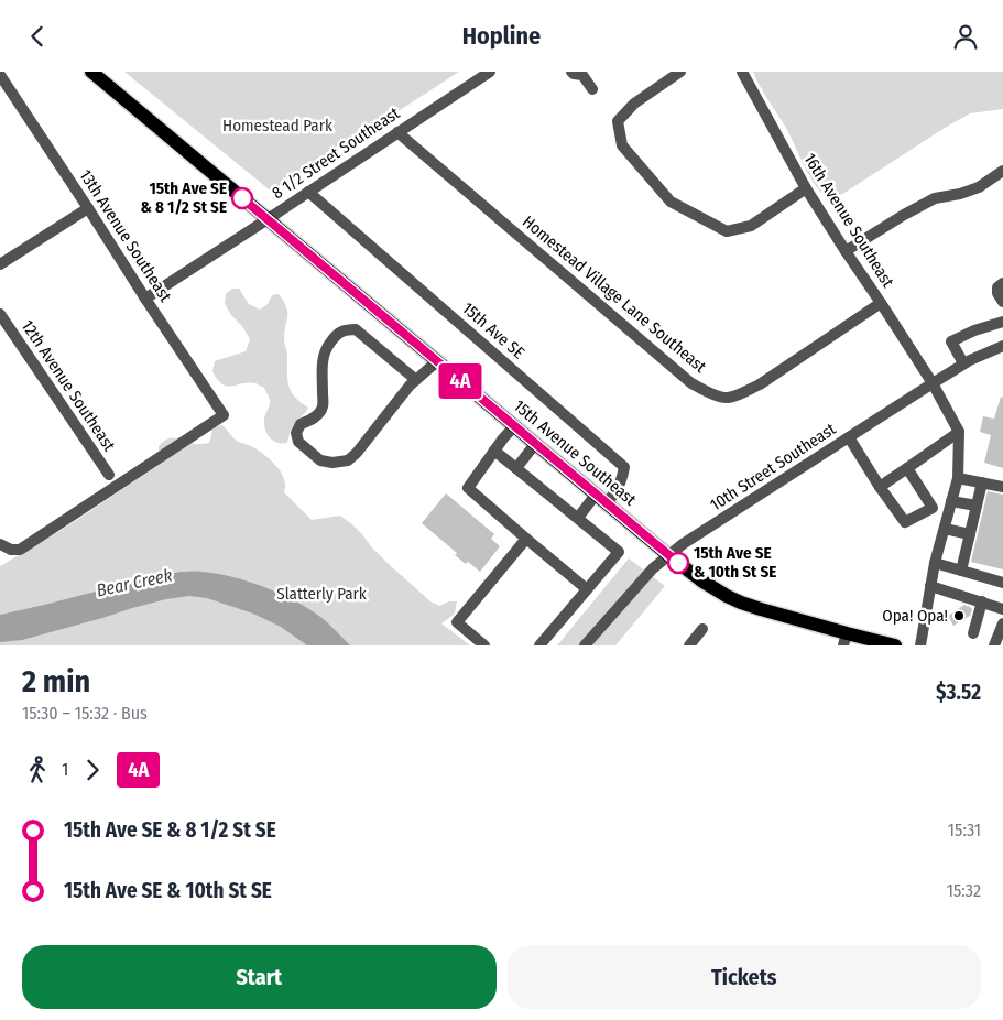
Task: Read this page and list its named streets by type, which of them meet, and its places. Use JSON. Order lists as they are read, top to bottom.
{
  "streets": {
    "main road": ["15th Avenue Southeast"],
    "street": [
      "8 1/2 Street Southeast",
      "16th Avenue Southeast",
      "13th Avenue Southeast",
      "Homestead Village Lane Southeast",
      "15th Ave SE",
      "12th Avenue Southeast",
      "10th Street Southeast"
    ]
  },
  "crossings": [
    ["8 1/2 Street Southeast", "13th Avenue Southeast"],
    ["8 1/2 Street Southeast", "Homestead Village Lane Southeast"],
    ["8 1/2 Street Southeast", "15th Ave SE"],
    ["8 1/2 Street Southeast", "15th Avenue Southeast"],
    ["16th Avenue Southeast", "Homestead Village Lane Southeast"],
    ["16th Avenue Southeast", "10th Street Southeast"],
    ["15th Ave SE", "15th Avenue Southeast"],
    ["15th Avenue Southeast", "10th Street Southeast"]
  ],
  "water": ["Bear Creek"],
  "parks": ["Homestead Park", "Slatterly Park"],
  "places": ["15th Ave SE & 8 1/2 St SE", "15th Ave SE & 10th St SE", "Opa! Opa!"],
  "lines": ["bus line 4A"],
  "page": {
    "header": "Hopline",
    "on_map": "4A",
    "heading": ["2 min", "15:30 – 15:32 · Bus", "$3.52"],
    "legs": ["1", "4A"],
    "list": [
      {
        "name": "15th Ave SE & 8 1/2 St SE",
        "value": "15:31"
      },
      {
        "name": "15th Ave SE & 10th St SE",
        "value": "15:32"
      }
    ],
    "buttons": ["Start", "Tickets"]
  }
}
